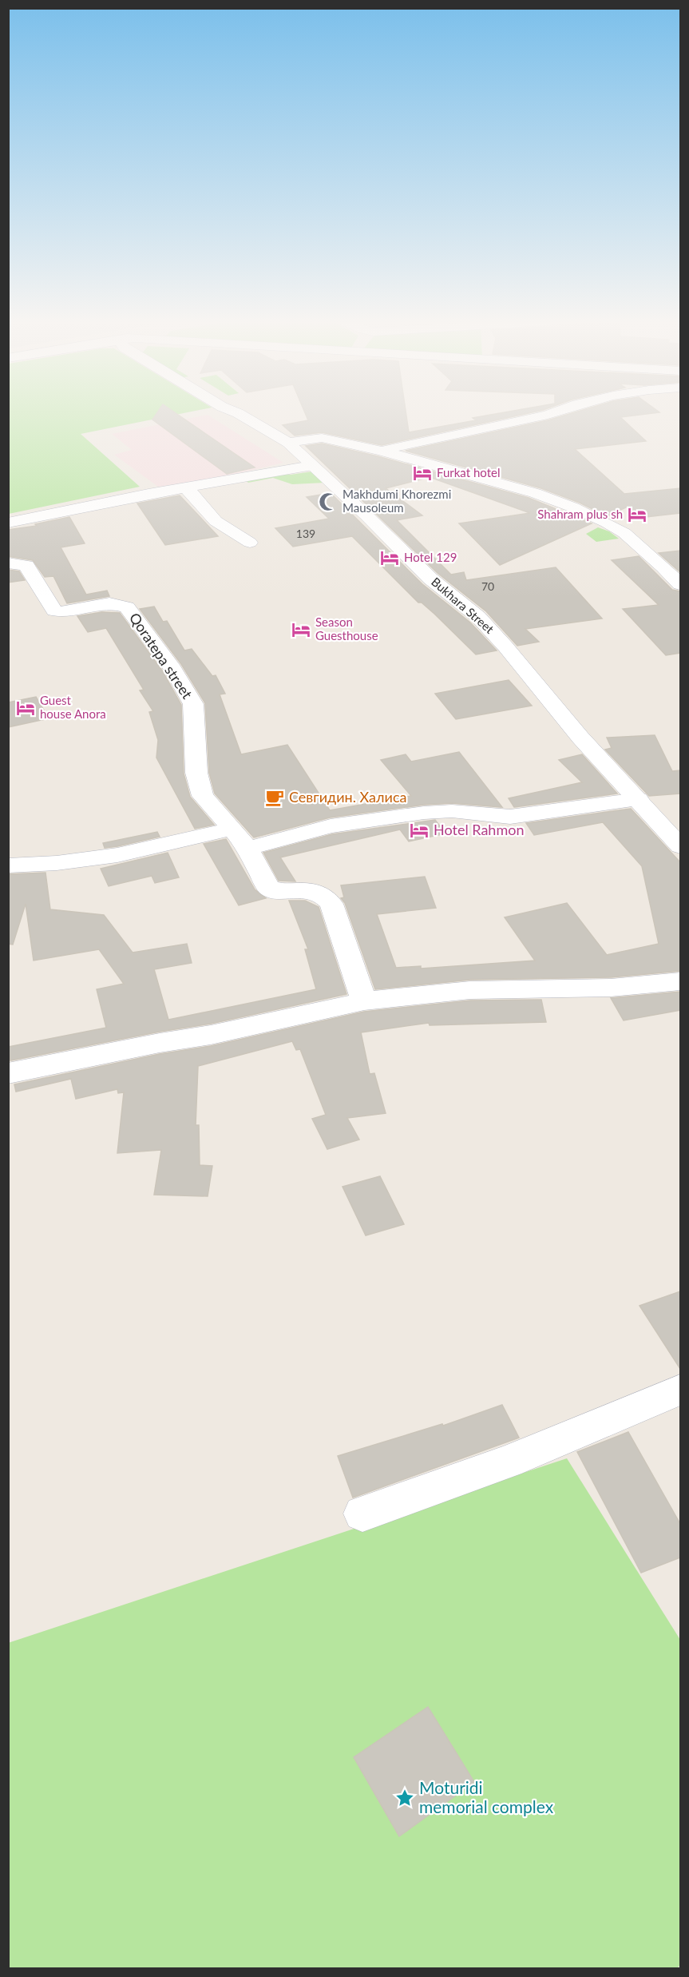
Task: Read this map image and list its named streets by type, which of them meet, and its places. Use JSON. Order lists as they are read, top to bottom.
{
  "streets": {
    "street": ["Bukhara Street", "Qoratepa street"]
  },
  "places": {
    "hotel": [
      "Furkat hotel",
      "Shahram plus sh",
      "Hotel 129",
      "Season Guesthouse",
      "Guest house Anora",
      "Hotel Rahmon"
    ],
    "mosque": ["Makhdumi Khorezmi Mausoleum"],
    "cafe": ["Севгидин. Халиса"],
    "place": ["Moturidi memorial complex"]
  },
  "house_numbers": ["139", "70"]
}
